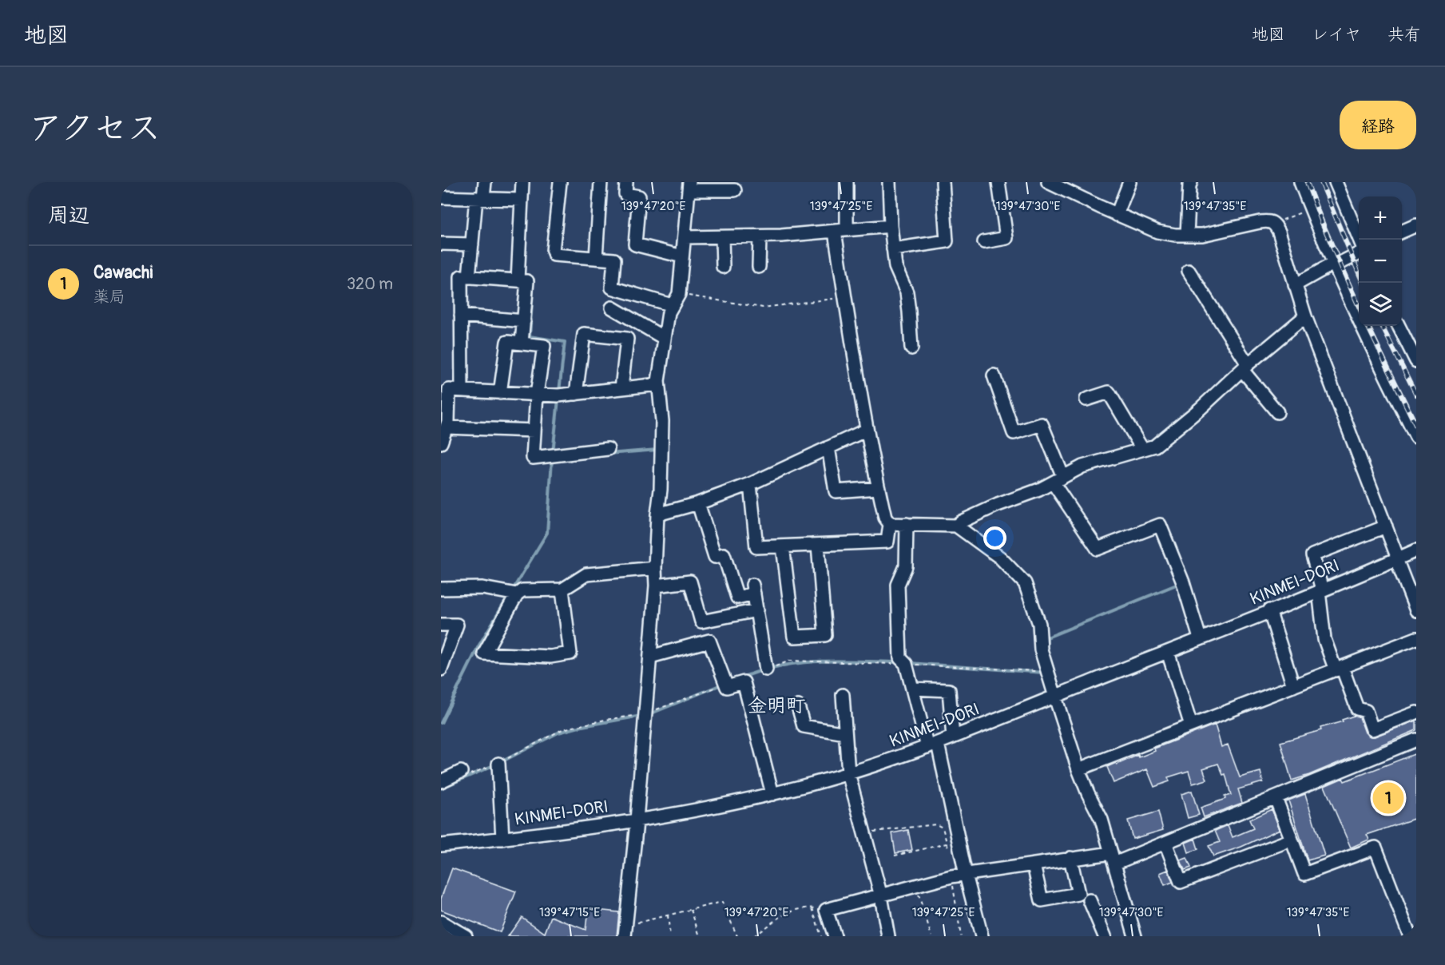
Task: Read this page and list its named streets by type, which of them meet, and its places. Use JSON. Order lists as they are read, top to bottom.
{
  "streets": {
    "street": ["KINMEI-DORI"]
  },
  "districts": ["金明町"],
  "page": {
    "header": "地図",
    "nav": ["地図", "レイヤ", "共有"],
    "title": "アクセス",
    "buttons": "経路",
    "heading": "周辺",
    "map_buttons": ["+", "−"],
    "list": [
      {
        "mark": "1",
        "name": "Cawachi",
        "note": "薬局",
        "value": "320 m"
      }
    ],
    "pins": "1"
  },
  "coordinates": [
    "139°47'20\"E",
    "139°47'25\"E",
    "139°47'30\"E",
    "139°47'35\"E",
    "139°47'15\"E"
  ]
}
